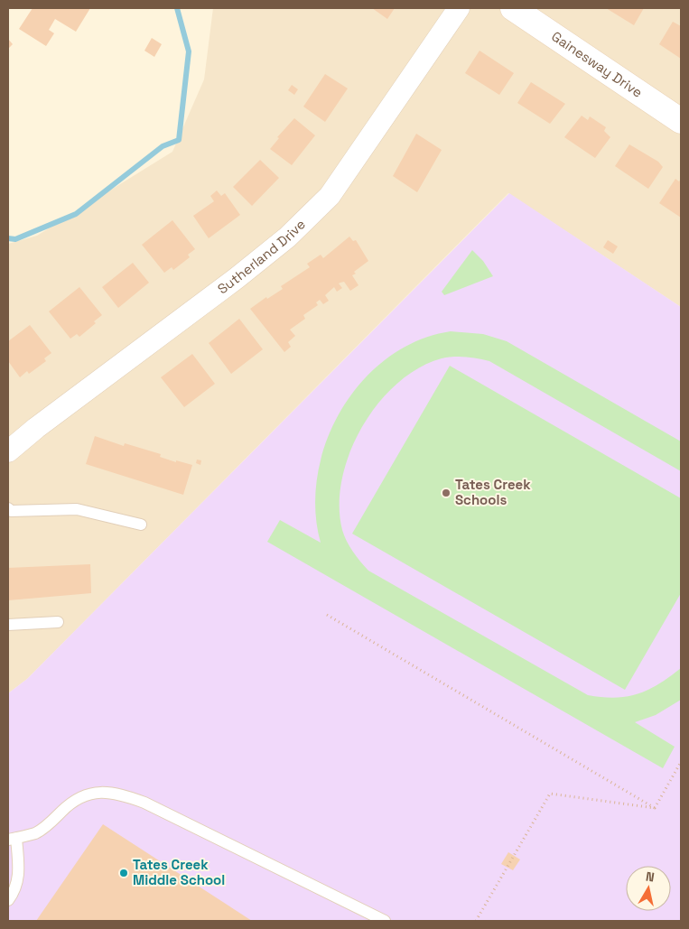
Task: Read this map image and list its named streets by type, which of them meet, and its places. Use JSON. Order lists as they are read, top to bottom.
{
  "streets": {
    "street": ["Gainesway Drive", "Sutherland Drive"]
  },
  "places": ["Tates Creek Schools", "Tates Creek Middle School"],
  "north": "top"
}
